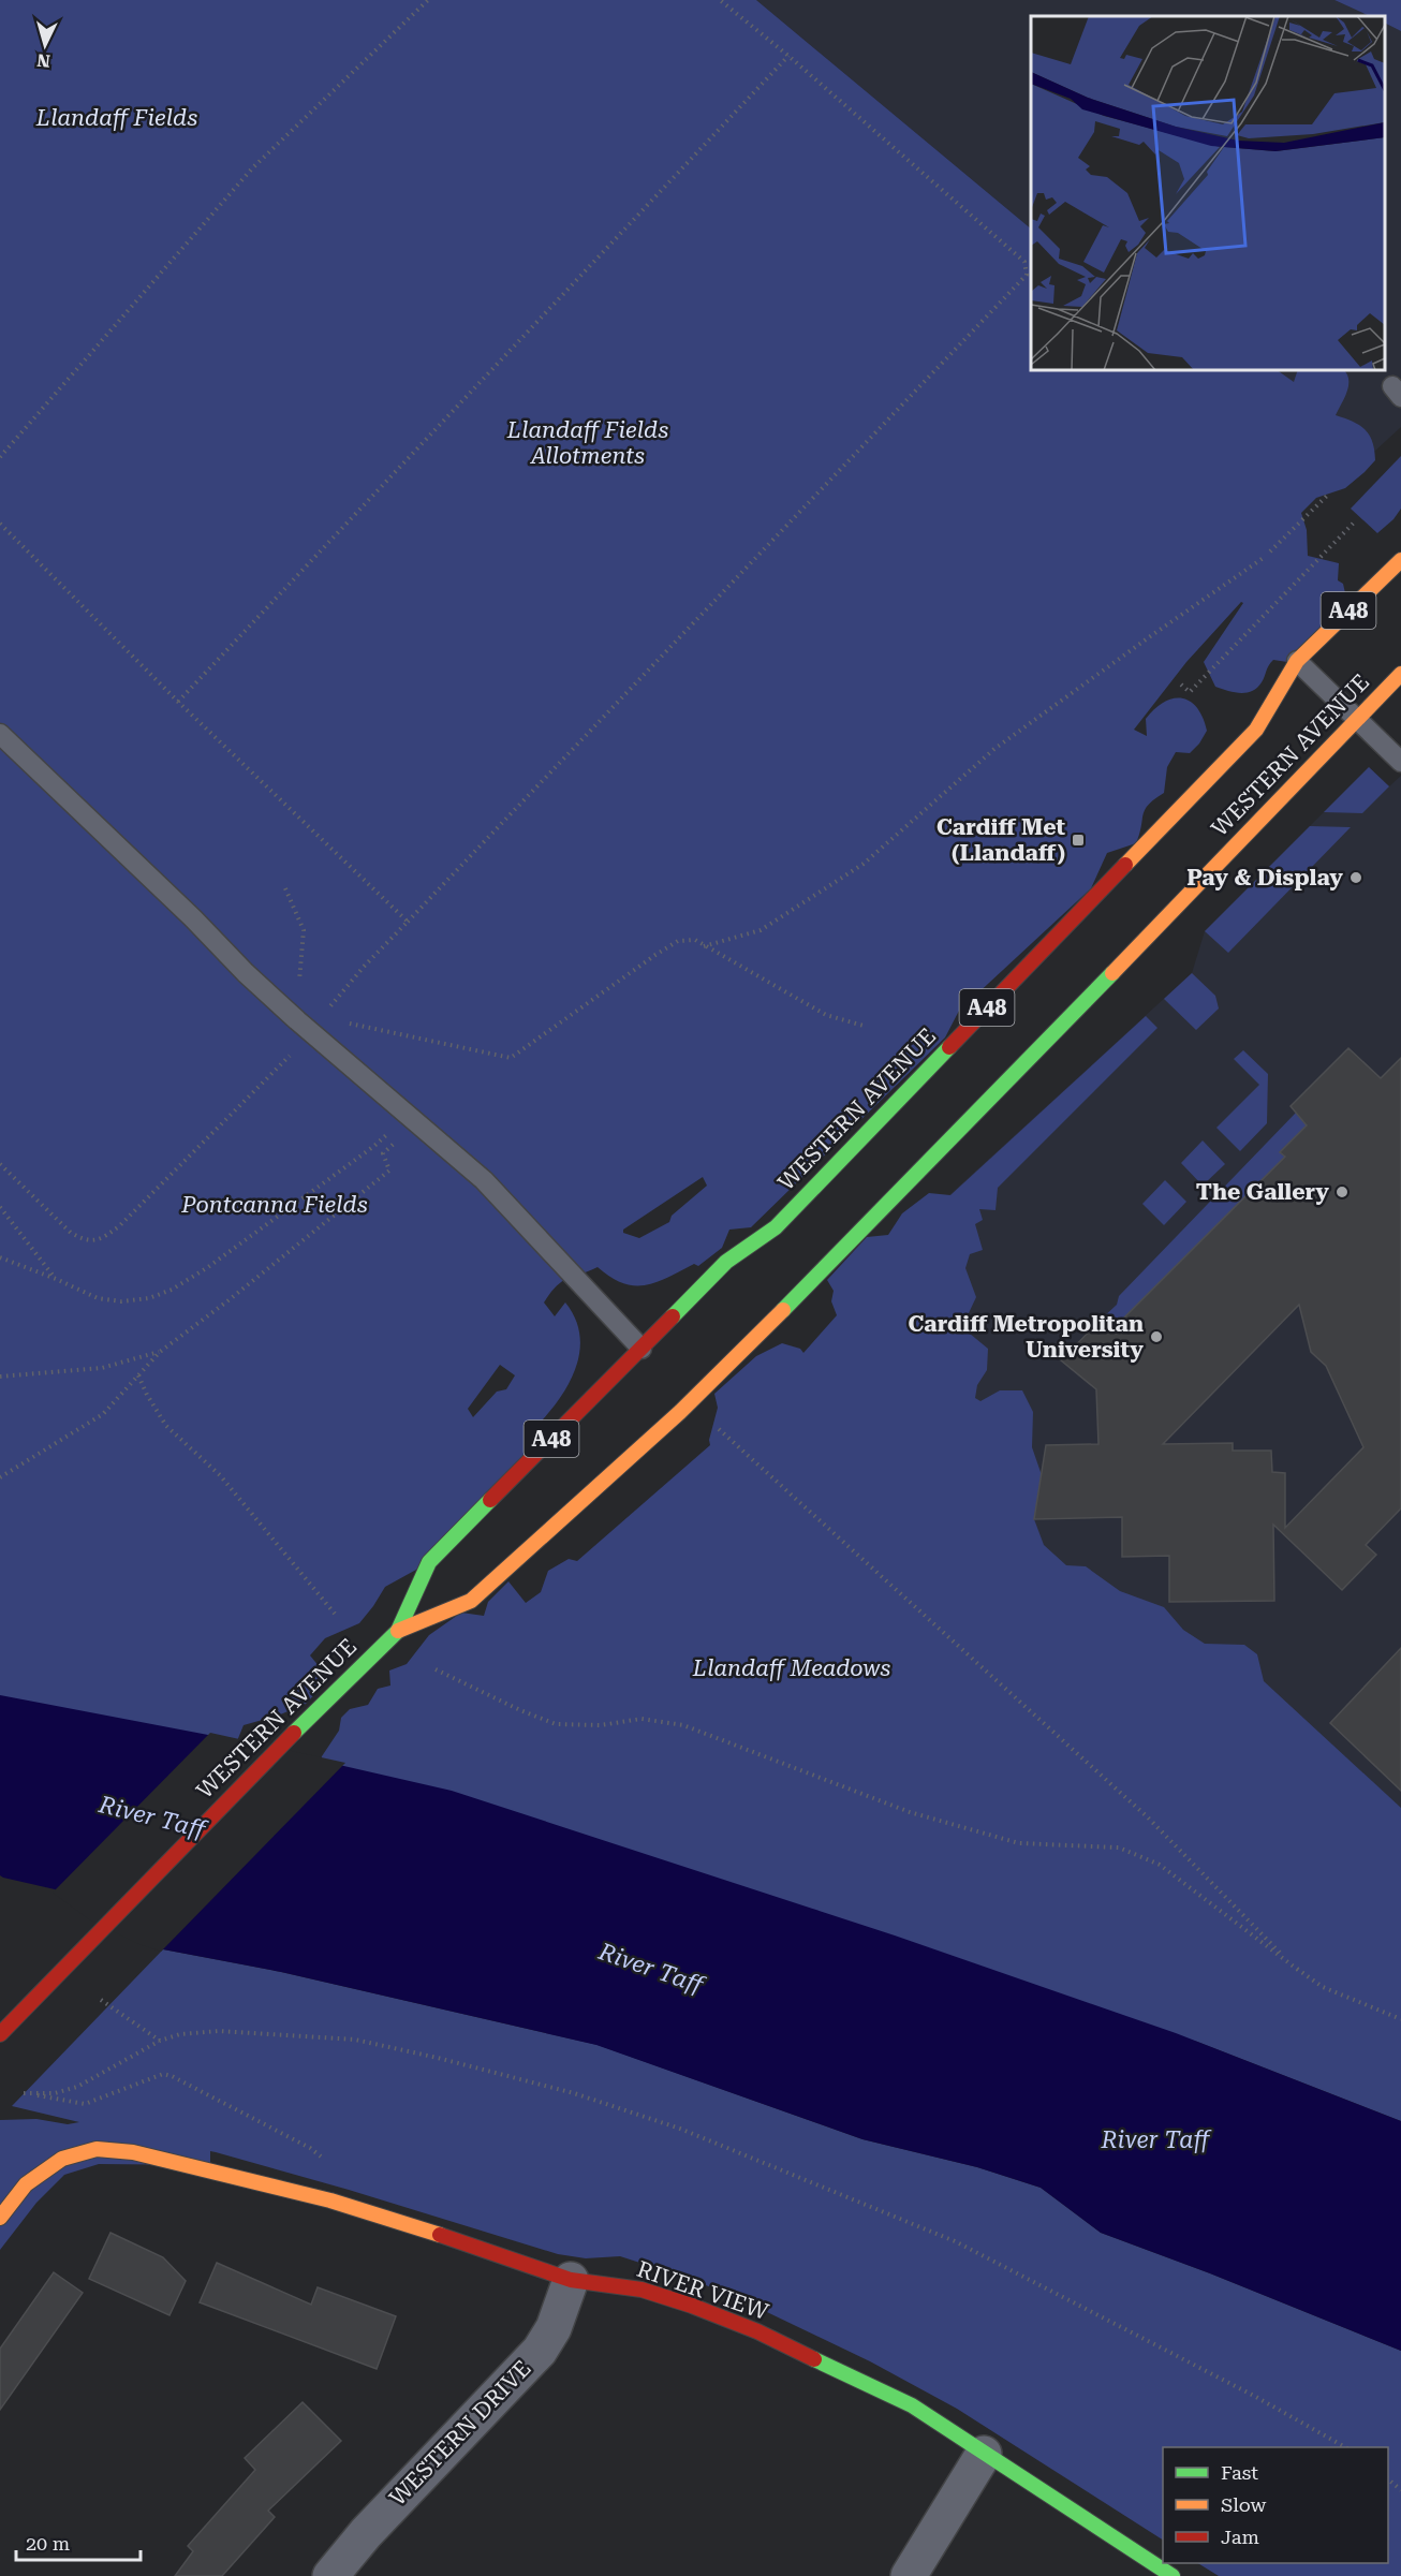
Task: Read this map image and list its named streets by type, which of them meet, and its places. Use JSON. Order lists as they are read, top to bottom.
{
  "streets": {
    "main road": ["A48", "WESTERN AVENUE", "RIVER VIEW"],
    "street": ["WESTERN DRIVE"]
  },
  "crossings": [
    ["RIVER VIEW", "WESTERN DRIVE"]
  ],
  "water": ["River Taff"],
  "parks": [
    "Llandaff Fields",
    "Llandaff Fields Allotments",
    "Pontcanna Fields",
    "Llandaff Meadows"
  ],
  "places": {
    "transit": ["Cardiff Met (Llandaff)"],
    "other": ["Pay & Display", "The Gallery", "Cardiff Metropolitan University"]
  },
  "legend": ["Fast", "Slow", "Jam"],
  "scale_bar": "20 m",
  "north": "bottom"
}
